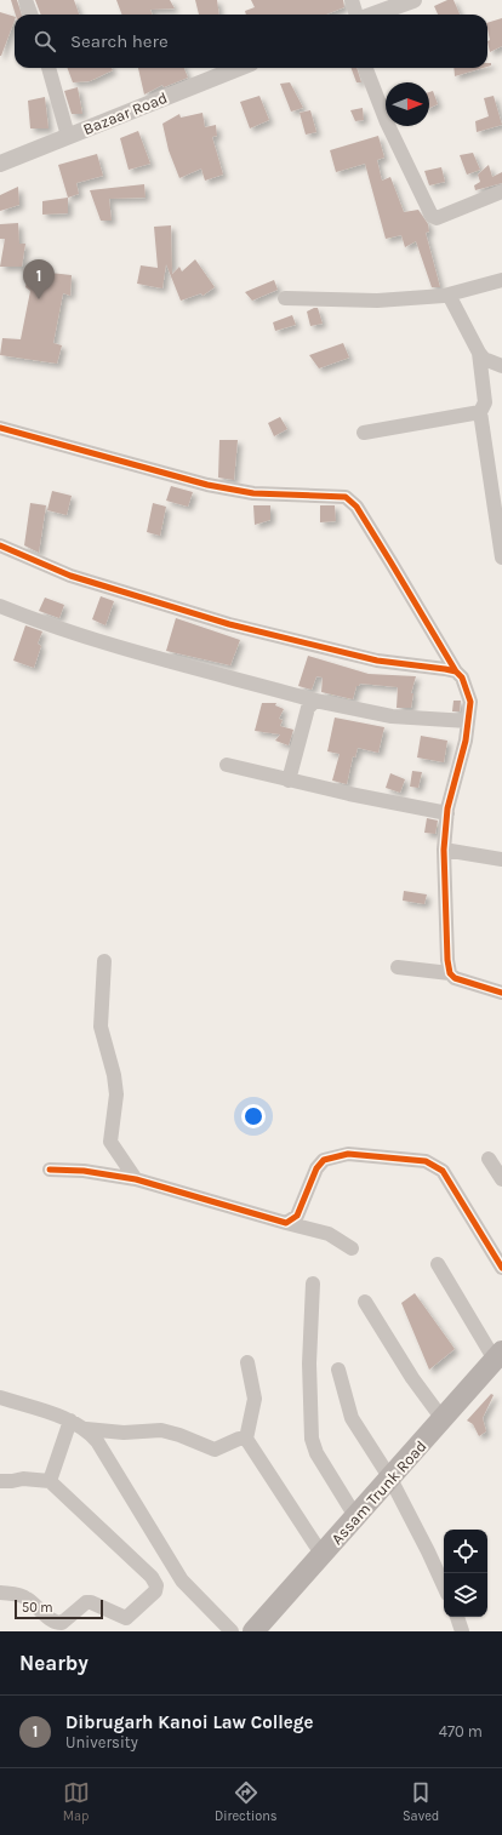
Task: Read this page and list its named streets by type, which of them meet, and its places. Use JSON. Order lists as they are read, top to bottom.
{
  "streets": {
    "main road": ["Assam Trunk Road"],
    "street": ["Bazaar Road"]
  },
  "scale_bar": "50 m",
  "north": "right",
  "page": {
    "search": "Search here",
    "pins": "1",
    "scale": "50 m",
    "heading": "Nearby",
    "list": [
      {
        "mark": "1",
        "name": "Dibrugarh Kanoi Law College",
        "note": "University",
        "value": "470 m"
      }
    ],
    "nav": ["Map", "Directions", "Saved"]
  }
}
